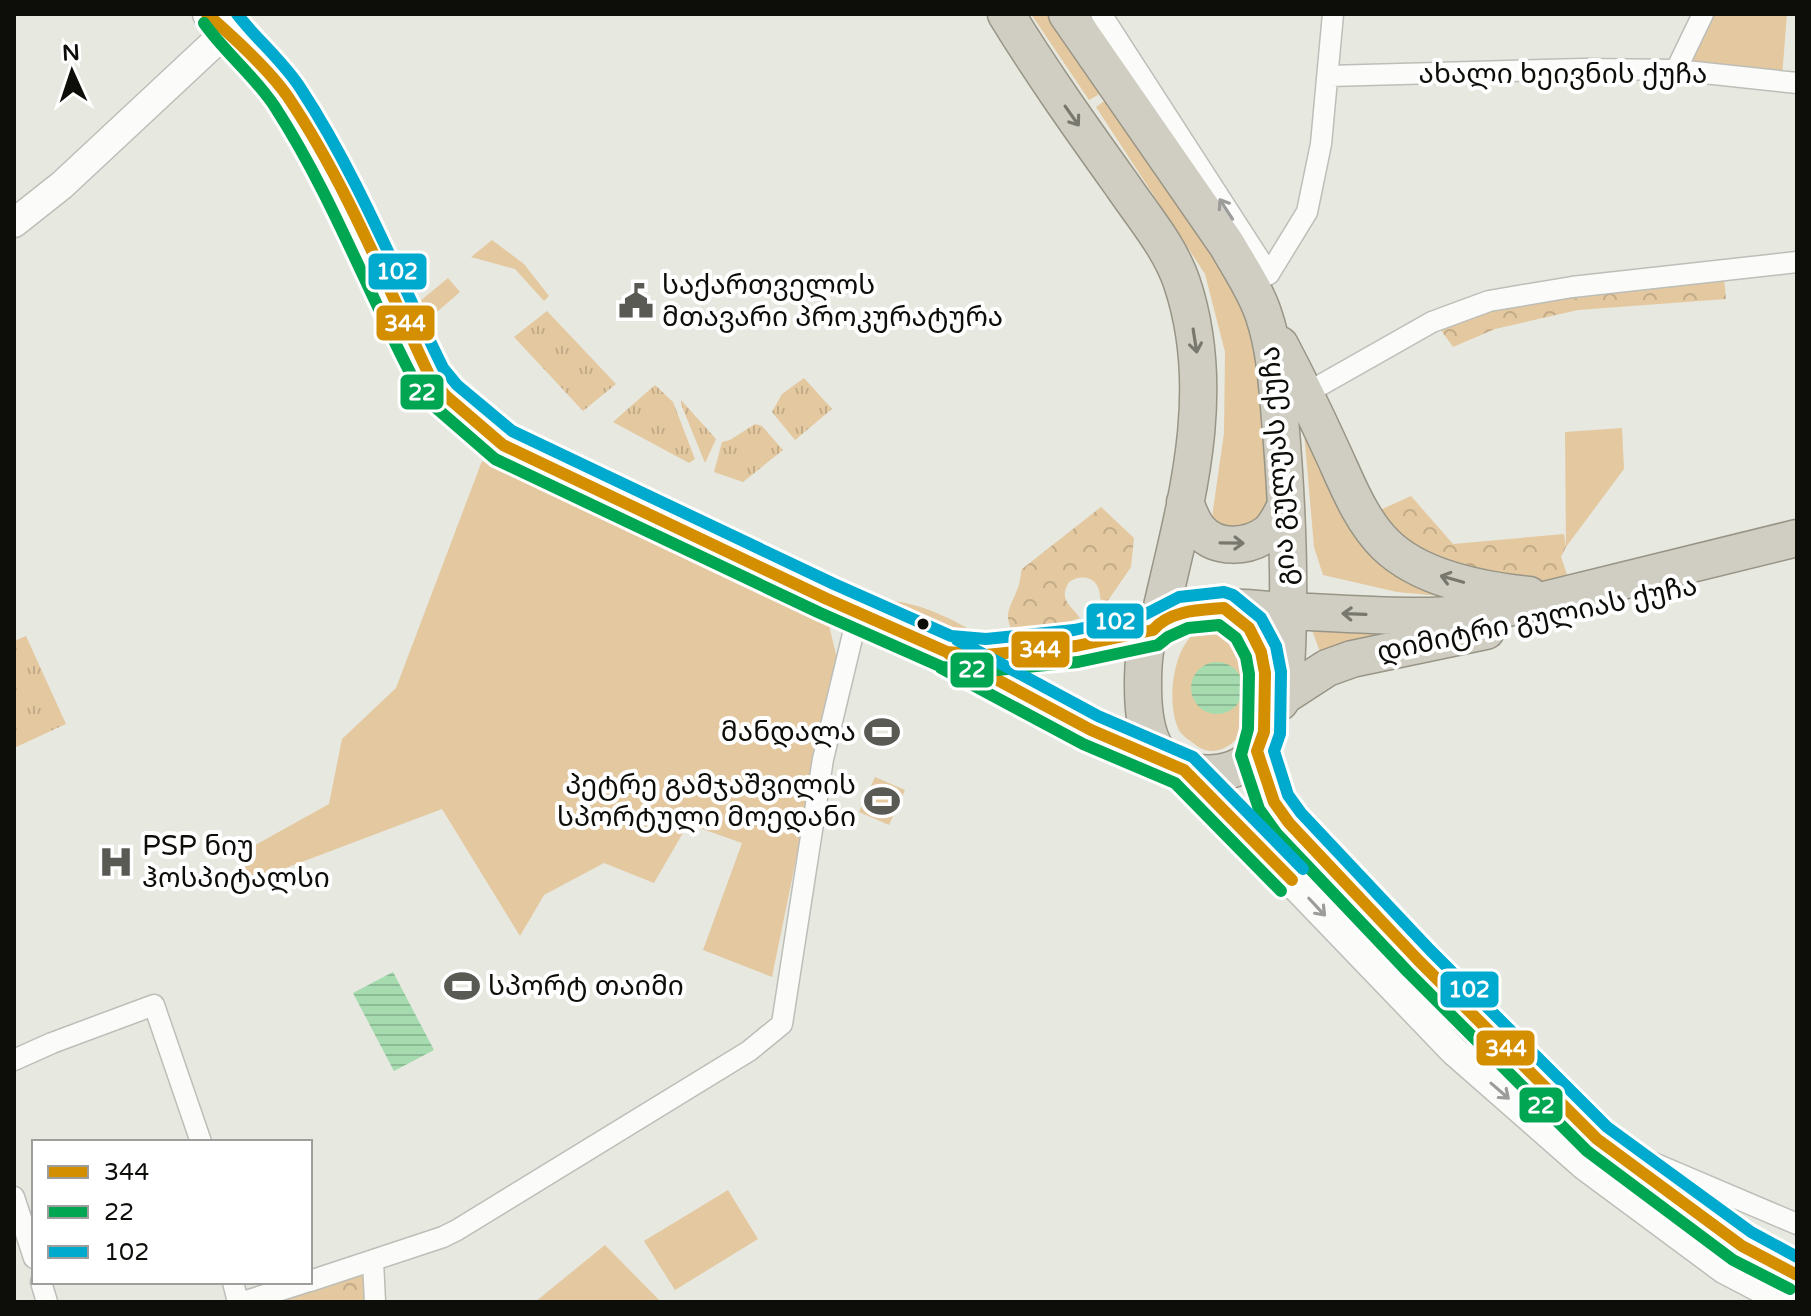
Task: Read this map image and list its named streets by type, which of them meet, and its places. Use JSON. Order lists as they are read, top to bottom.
{
  "streets": {
    "highway": ["გია გულუას ქუჩა", "დიმიტრი გულიას ქუჩა"],
    "street": ["ახალი ხეივნის ქუჩა"]
  },
  "crossings": [
    ["გია გულუას ქუჩა", "დიმიტრი გულიას ქუჩა"]
  ],
  "places": {
    "public building": ["საქართველოს მთავარი პროკურატურა"],
    "sports": ["მანდალა", "პეტრე გამჯაშვილის სპორტული მოედანი", "სპორტ თაიმი"],
    "hospital": ["PSP ნიუ ჰოსპიტალსი"]
  },
  "lines": ["transit line 344", "transit line 102", "transit line 22"],
  "legend": ["344", "22", "102"],
  "north": "top"
}
